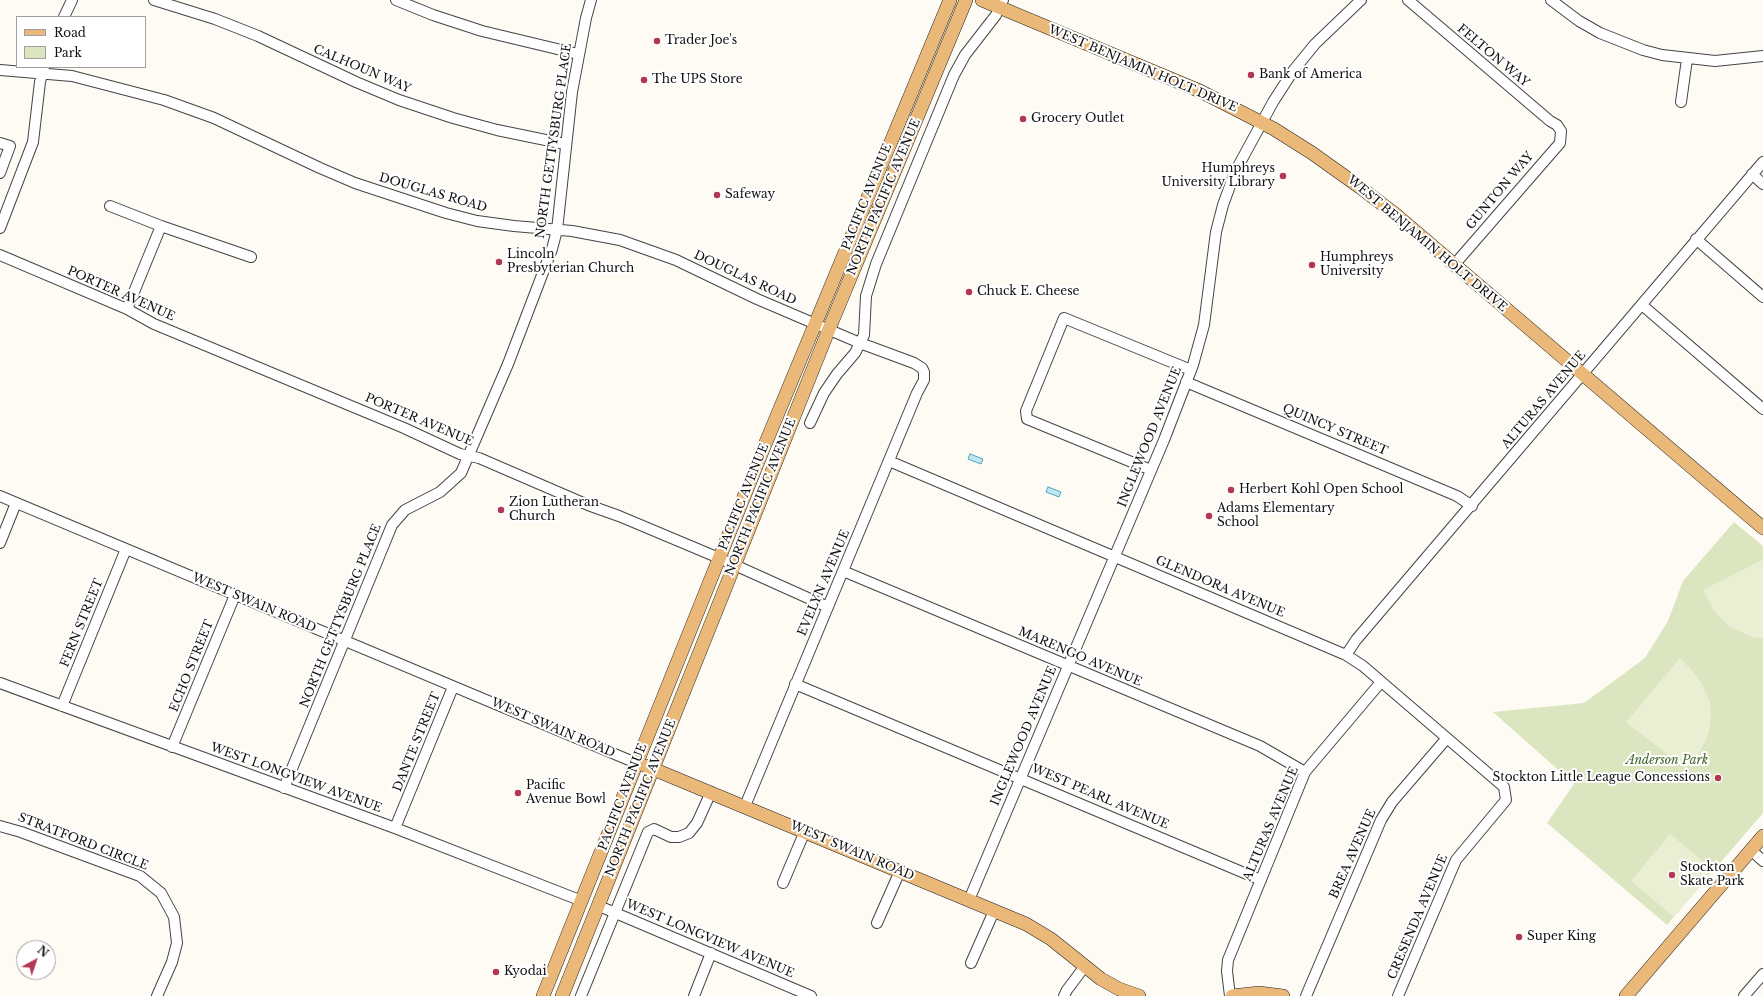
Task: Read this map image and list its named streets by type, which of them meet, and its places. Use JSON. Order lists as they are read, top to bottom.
{
  "streets": {
    "main road": [
      "WEST BENJAMIN HOLT DRIVE",
      "PACIFIC AVENUE",
      "NORTH PACIFIC AVENUE",
      "WEST SWAIN ROAD"
    ],
    "street": [
      "FELTON WAY",
      "CALHOUN WAY",
      "NORTH GETTYSBURG PLACE",
      "GUNTON WAY",
      "DOUGLAS ROAD",
      "PORTER AVENUE",
      "ALTURAS AVENUE",
      "QUINCY STREET",
      "INGLEWOOD AVENUE",
      "EVELYN AVENUE",
      "GLENDORA AVENUE",
      "FERN STREET",
      "MARENGO AVENUE",
      "ECHO STREET",
      "DANTE STREET",
      "WEST LONGVIEW AVENUE",
      "WEST PEARL AVENUE",
      "STRATFORD CIRCLE",
      "BREA AVENUE",
      "CRESENDA AVENUE"
    ]
  },
  "crossings": [
    ["FELTON WAY", "GUNTON WAY"],
    ["CALHOUN WAY", "NORTH GETTYSBURG PLACE"],
    ["WEST BENJAMIN HOLT DRIVE", "GUNTON WAY"],
    ["WEST BENJAMIN HOLT DRIVE", "ALTURAS AVENUE"],
    ["WEST BENJAMIN HOLT DRIVE", "INGLEWOOD AVENUE"],
    ["NORTH GETTYSBURG PLACE", "DOUGLAS ROAD"],
    ["NORTH GETTYSBURG PLACE", "PORTER AVENUE"],
    ["NORTH GETTYSBURG PLACE", "WEST SWAIN ROAD"],
    ["NORTH GETTYSBURG PLACE", "WEST LONGVIEW AVENUE"],
    ["DOUGLAS ROAD", "PACIFIC AVENUE"],
    ["DOUGLAS ROAD", "NORTH PACIFIC AVENUE"],
    ["DOUGLAS ROAD", "EVELYN AVENUE"],
    ["PACIFIC AVENUE", "PORTER AVENUE"],
    ["PACIFIC AVENUE", "WEST SWAIN ROAD"],
    ["PACIFIC AVENUE", "WEST LONGVIEW AVENUE"],
    ["NORTH PACIFIC AVENUE", "PORTER AVENUE"],
    ["NORTH PACIFIC AVENUE", "WEST SWAIN ROAD"],
    ["NORTH PACIFIC AVENUE", "WEST LONGVIEW AVENUE"],
    ["PORTER AVENUE", "EVELYN AVENUE"],
    ["ALTURAS AVENUE", "QUINCY STREET"],
    ["ALTURAS AVENUE", "GLENDORA AVENUE"],
    ["ALTURAS AVENUE", "MARENGO AVENUE"],
    ["ALTURAS AVENUE", "WEST PEARL AVENUE"],
    ["QUINCY STREET", "INGLEWOOD AVENUE"],
    ["INGLEWOOD AVENUE", "GLENDORA AVENUE"],
    ["INGLEWOOD AVENUE", "WEST SWAIN ROAD"],
    ["INGLEWOOD AVENUE", "MARENGO AVENUE"],
    ["INGLEWOOD AVENUE", "WEST PEARL AVENUE"],
    ["EVELYN AVENUE", "GLENDORA AVENUE"],
    ["EVELYN AVENUE", "WEST SWAIN ROAD"],
    ["EVELYN AVENUE", "MARENGO AVENUE"],
    ["EVELYN AVENUE", "WEST PEARL AVENUE"],
    ["GLENDORA AVENUE", "BREA AVENUE"],
    ["GLENDORA AVENUE", "CRESENDA AVENUE"],
    ["WEST SWAIN ROAD", "FERN STREET"],
    ["WEST SWAIN ROAD", "ECHO STREET"],
    ["WEST SWAIN ROAD", "DANTE STREET"],
    ["FERN STREET", "WEST LONGVIEW AVENUE"],
    ["ECHO STREET", "WEST LONGVIEW AVENUE"],
    ["DANTE STREET", "WEST LONGVIEW AVENUE"]
  ],
  "parks": ["Anderson Park"],
  "places": [
    "Trader Joe's",
    "Bank of America",
    "The UPS Store",
    "Grocery Outlet",
    "Humphreys University Library",
    "Safeway",
    "Lincoln Presbyterian Church",
    "Humphreys University",
    "Chuck E. Cheese",
    "Herbert Kohl Open School",
    "Zion Lutheran Church",
    "Adams Elementary School",
    "Stockton Little League Concessions",
    "Pacific Avenue Bowl",
    "Stockton Skate Park",
    "Super King",
    "Kyodai"
  ],
  "legend": ["Road", "Park"],
  "north": "top right"
}
